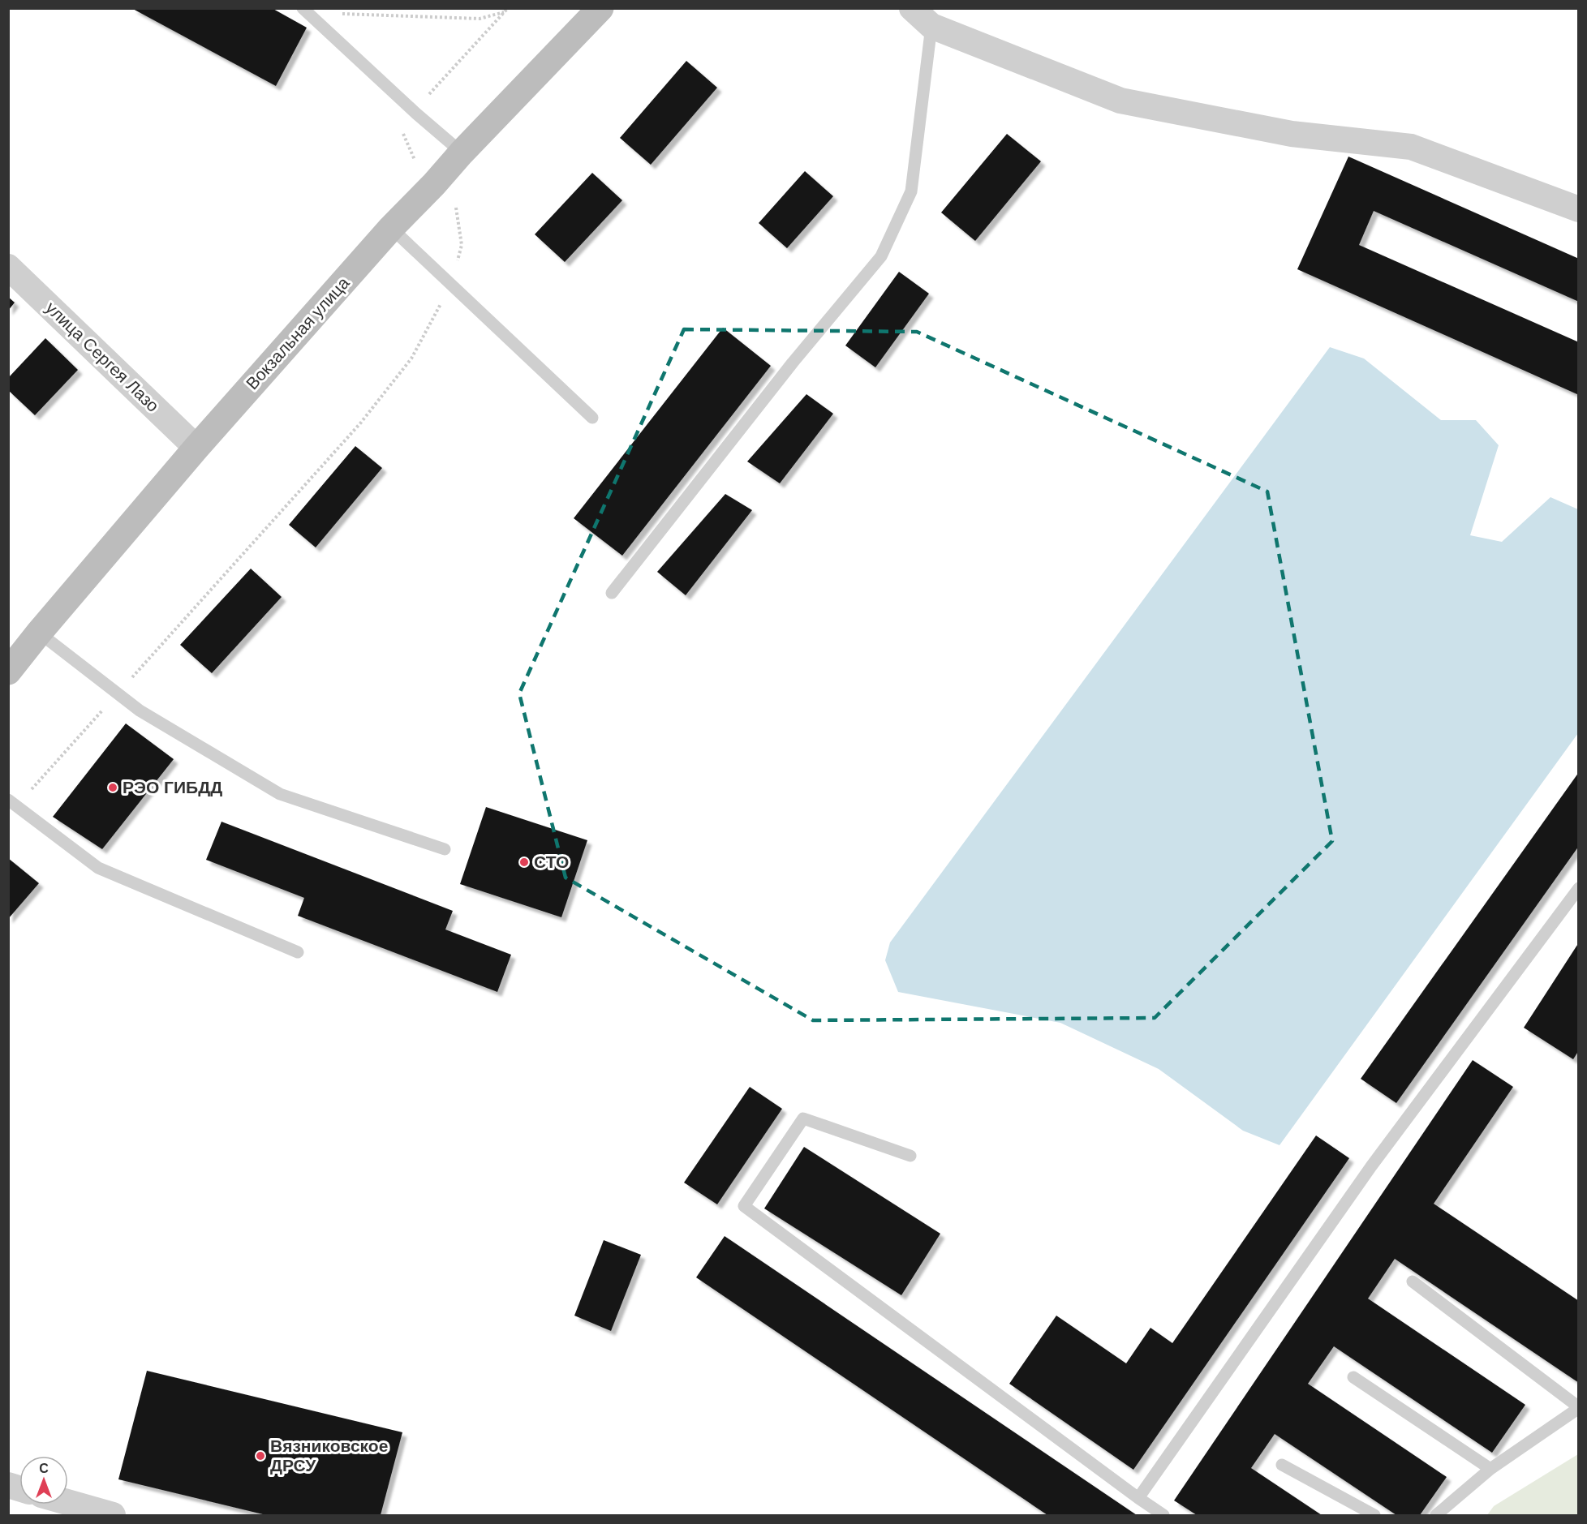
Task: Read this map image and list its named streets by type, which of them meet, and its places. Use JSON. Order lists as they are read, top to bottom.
{
  "streets": {
    "main road": ["Вокзальная улица"],
    "street": ["улица Сергея Лазо"]
  },
  "crossings": [
    ["Вокзальная улица", "улица Сергея Лазо"]
  ],
  "places": ["РЭО ГИБДД", "СТО", "Вязниковское ДРСУ"],
  "north": "top"
}
